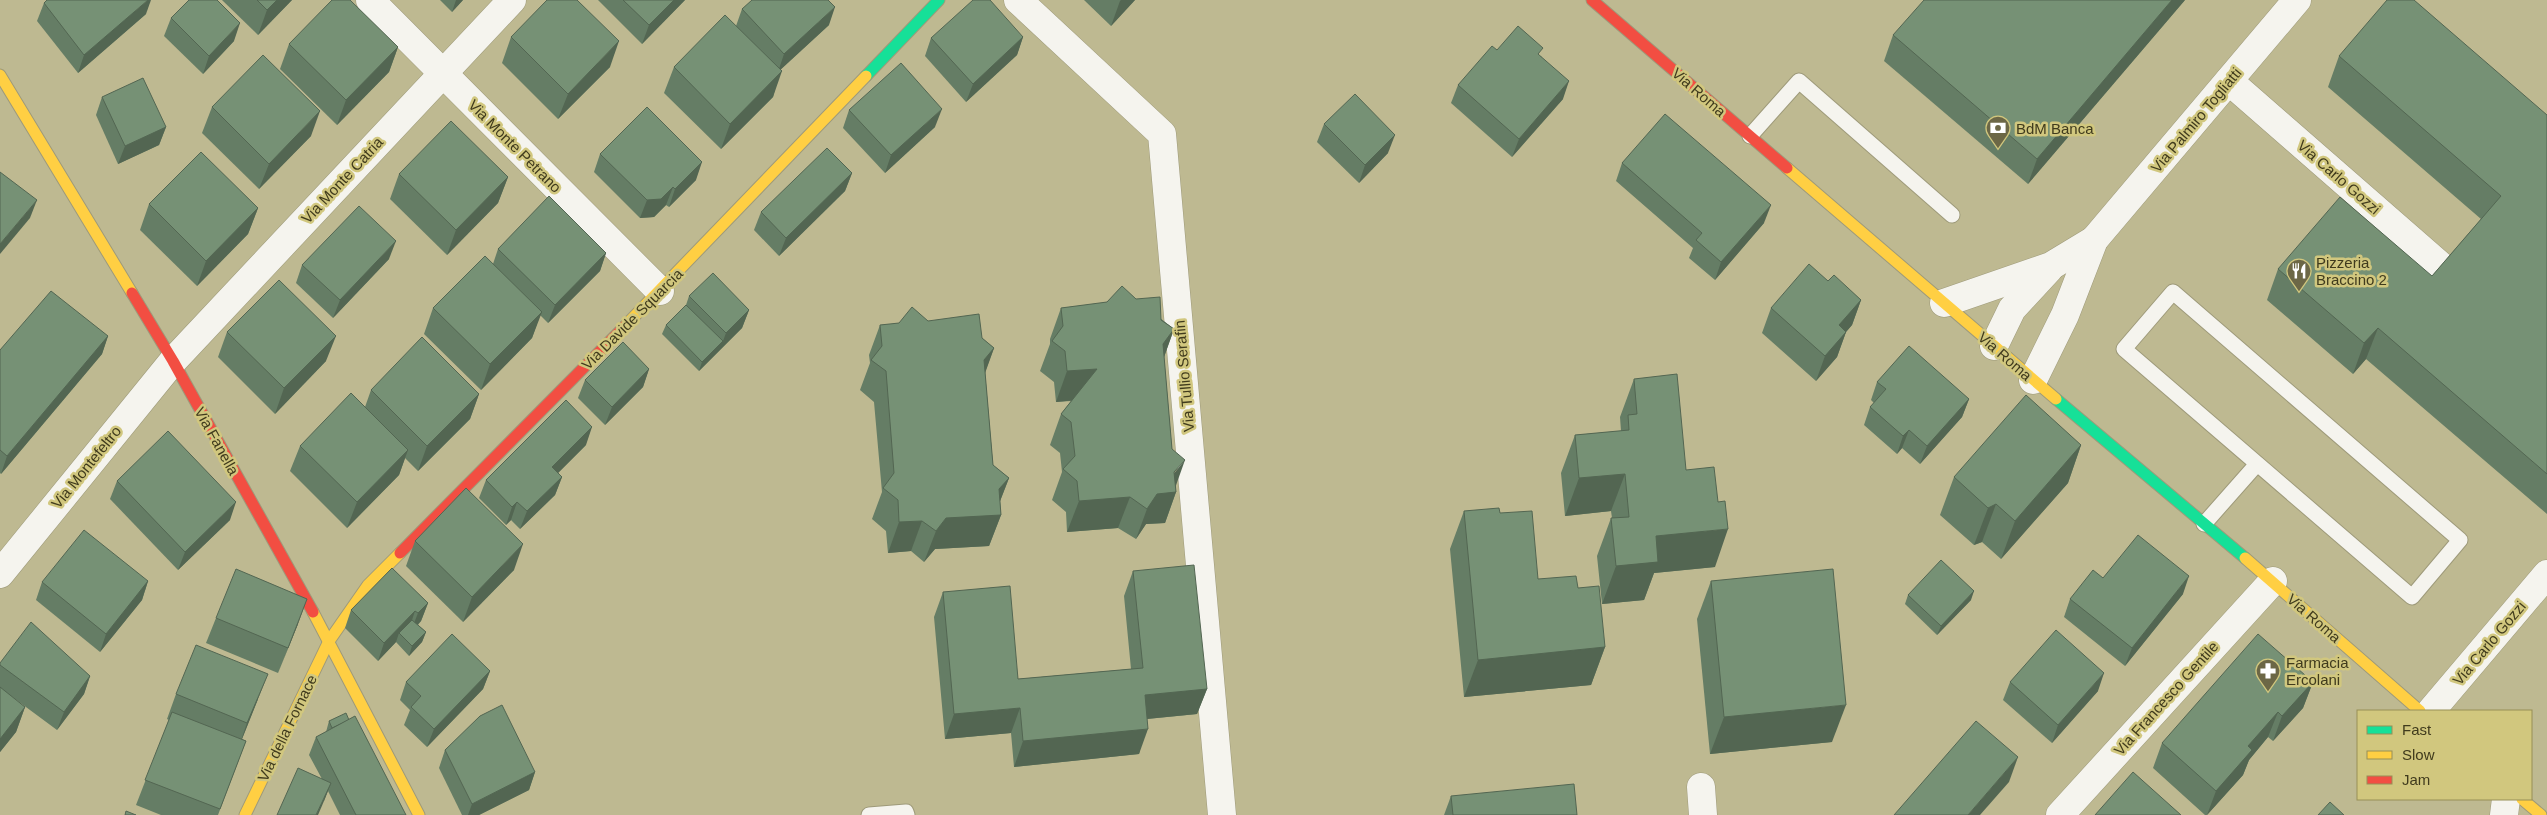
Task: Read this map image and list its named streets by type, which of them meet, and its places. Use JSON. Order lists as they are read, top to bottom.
{
  "streets": {
    "street": [
      "Via Roma",
      "Via Palmiro Togliatti",
      "Via Monte Petrano",
      "Via Carlo Gozzi",
      "Via Monte Catria",
      "Via Davide Squarcia",
      "Via Tullio Serafin",
      "Via Fanella",
      "Via Montefeltro",
      "Via Francesco Gentile",
      "Via della Fornace"
    ]
  },
  "crossings": [
    ["Via Roma", "Via Palmiro Togliatti"],
    ["Via Roma", "Via Francesco Gentile"],
    ["Via Palmiro Togliatti", "Via Carlo Gozzi"],
    ["Via Monte Petrano", "Via Monte Catria"],
    ["Via Monte Petrano", "Via Davide Squarcia"],
    ["Via Monte Catria", "Via Fanella"],
    ["Via Monte Catria", "Via Montefeltro"],
    ["Via Davide Squarcia", "Via Fanella"],
    ["Via Davide Squarcia", "Via della Fornace"],
    ["Via Fanella", "Via Montefeltro"],
    ["Via Fanella", "Via della Fornace"]
  ],
  "places": {
    "bank": ["BdM Banca"],
    "restaurant": ["Pizzeria Braccino 2"],
    "pharmacy": ["Farmacia Ercolani"]
  },
  "legend": ["Fast", "Slow", "Jam"]
}
